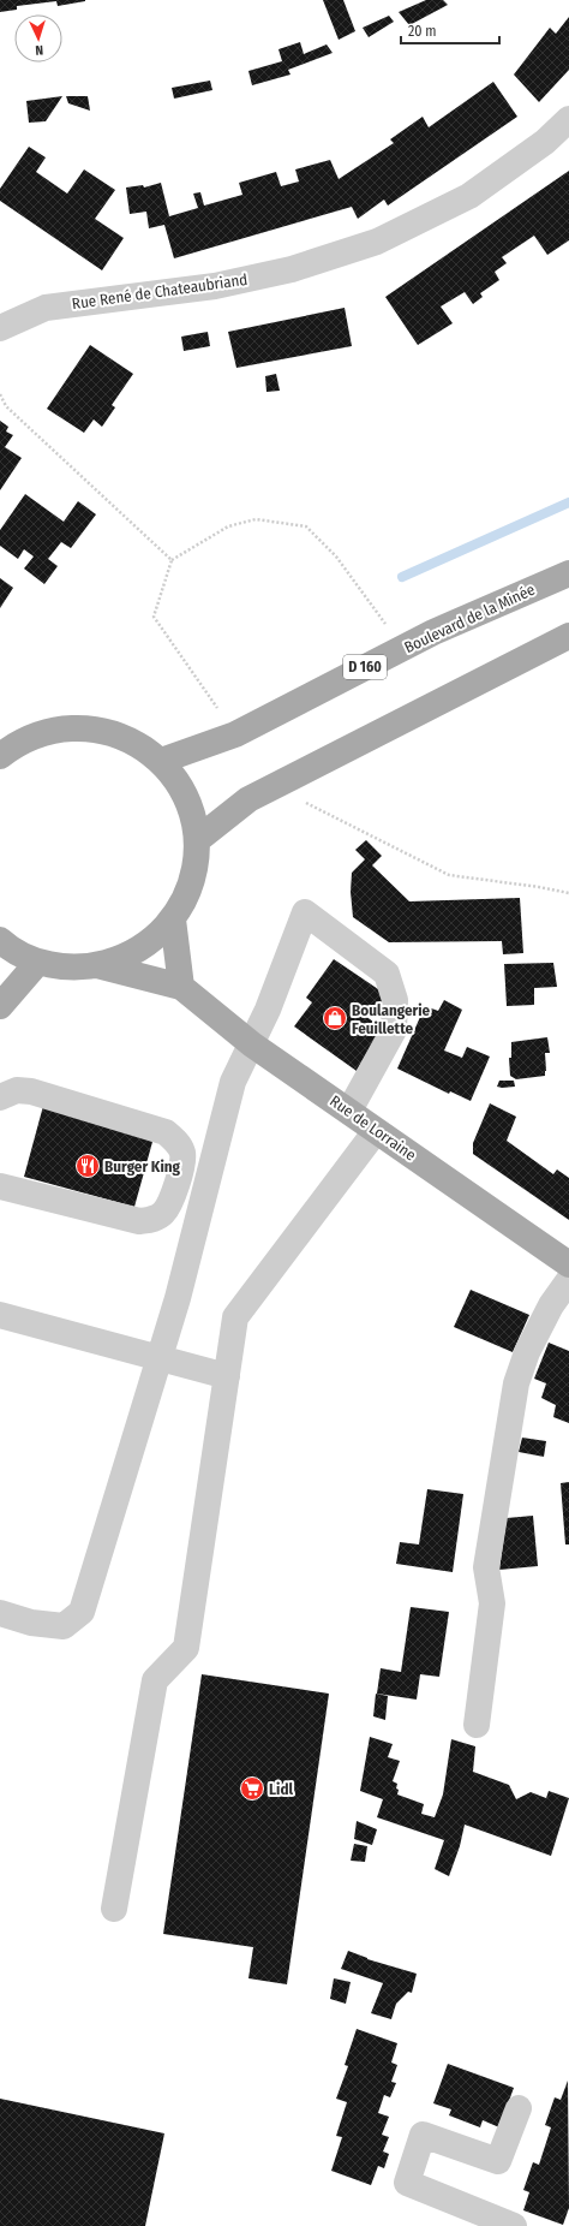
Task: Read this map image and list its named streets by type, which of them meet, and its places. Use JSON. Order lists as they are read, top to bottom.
{
  "streets": {
    "main road": ["Boulevard de la Minée", "D 160", "Rue de Lorraine"],
    "street": ["Rue René de Chateaubriand"]
  },
  "places": {
    "shop": ["Boulangerie Feuillette"],
    "restaurant": ["Burger King"],
    "supermarket": ["Lidl"]
  },
  "scale_bar": "20 m",
  "north": "bottom"
}
